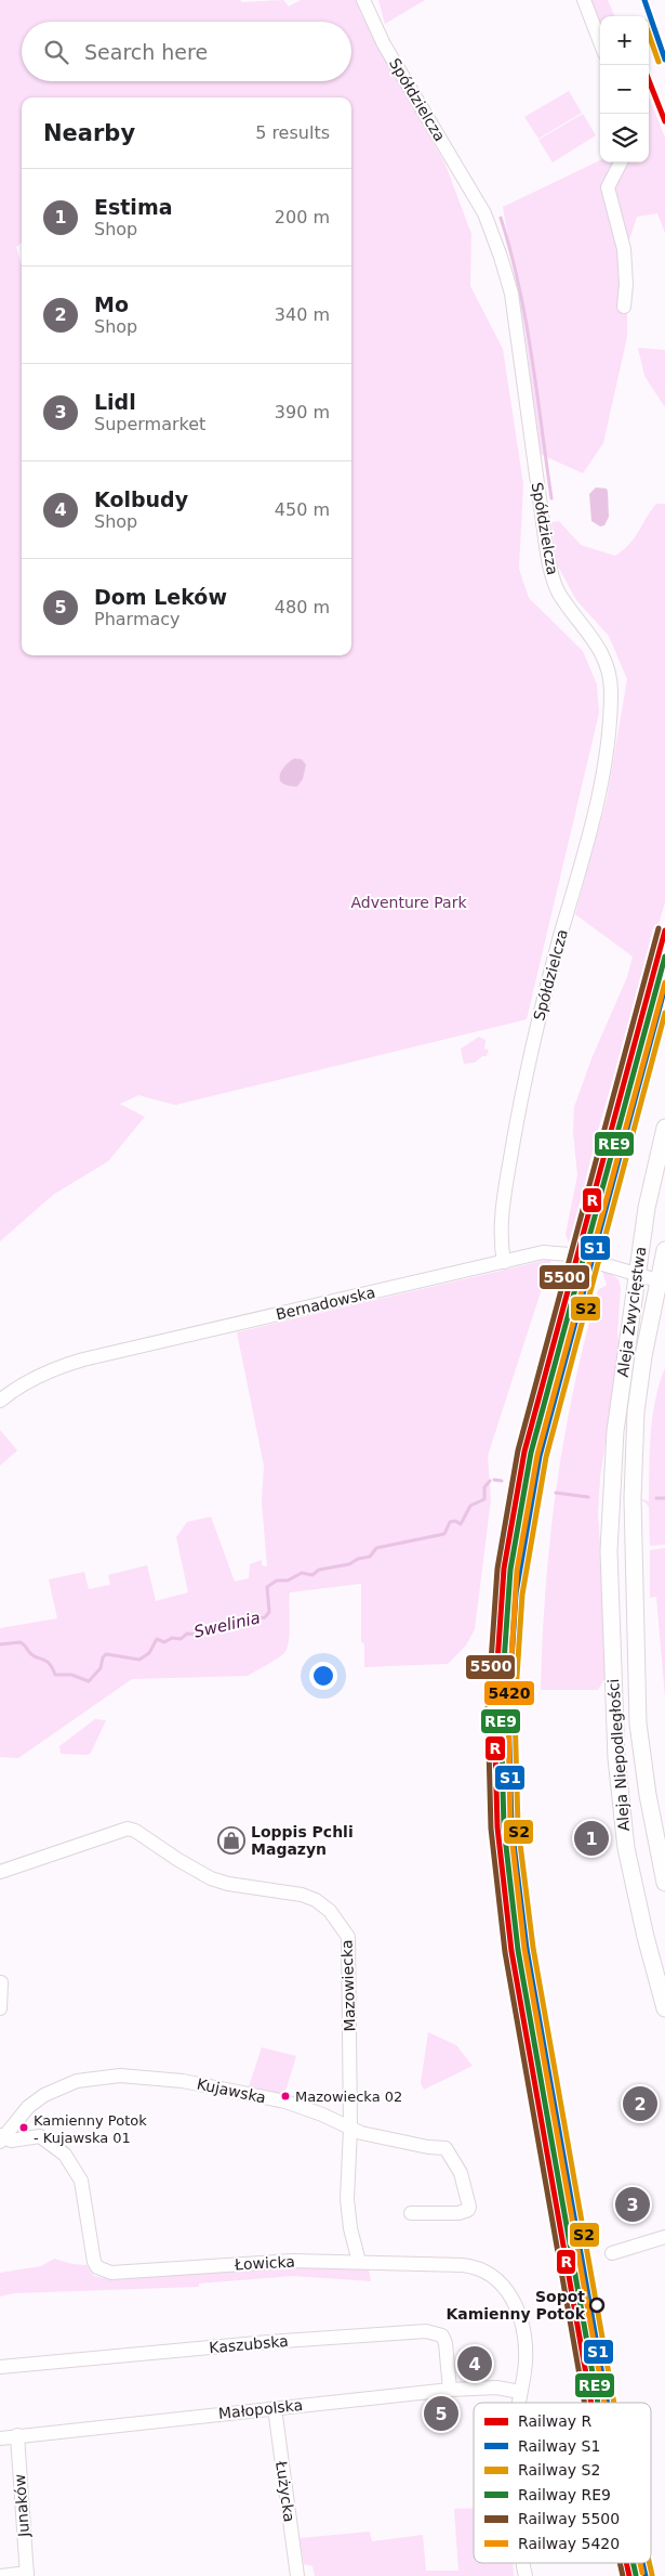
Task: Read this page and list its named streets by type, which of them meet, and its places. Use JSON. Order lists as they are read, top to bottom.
{
  "streets": {
    "main road": ["Aleja Zwycięstwa", "Aleja Niepodległości"],
    "street": [
      "Spółdzielcza",
      "Bernadowska",
      "Mazowiecka",
      "Kujawska",
      "Łowicka",
      "Kaszubska",
      "Małopolska",
      "Łużycka",
      "Junaków"
    ]
  },
  "crossings": [
    ["Spółdzielcza", "Bernadowska"],
    ["Bernadowska", "Aleja Zwycięstwa"],
    ["Aleja Zwycięstwa", "Aleja Niepodległości"],
    ["Mazowiecka", "Kujawska"],
    ["Mazowiecka", "Łowicka"],
    ["Kujawska", "Łowicka"],
    ["Łowicka", "Małopolska"],
    ["Kaszubska", "Małopolska"],
    ["Małopolska", "Łużycka"],
    ["Małopolska", "Junaków"]
  ],
  "water": ["Swelinia"],
  "parks": ["Adventure Park"],
  "places": {
    "shop": ["Loppis Pchli Magazyn"],
    "other": ["Mazowiecka 02", "Kamienny Potok - Kujawska 01", "Sopot Kamienny Potok"]
  },
  "lines": [
    "rail line S1",
    "rail line S2",
    "rail line R",
    "rail line 5500",
    "rail line RE9",
    "rail line 5420"
  ],
  "legend": [
    "Railway R",
    "Railway S1",
    "Railway S2",
    "Railway RE9",
    "Railway 5500",
    "Railway 5420"
  ],
  "page": {
    "map_buttons": ["+", "−"],
    "search": "Search here",
    "heading": ["Nearby", "5 results"],
    "list": [
      {
        "mark": "1",
        "name": "Estima",
        "note": "Shop",
        "value": "200 m"
      },
      {
        "mark": "2",
        "name": "Mo",
        "note": "Shop",
        "value": "340 m"
      },
      {
        "mark": "3",
        "name": "Lidl",
        "note": "Supermarket",
        "value": "390 m"
      },
      {
        "mark": "4",
        "name": "Kolbudy",
        "note": "Shop",
        "value": "450 m"
      },
      {
        "mark": "5",
        "name": "Dom Leków",
        "note": "Pharmacy",
        "value": "480 m"
      }
    ],
    "pins": [
      "1",
      "2",
      "3",
      "4",
      "5"
    ]
  }
}
